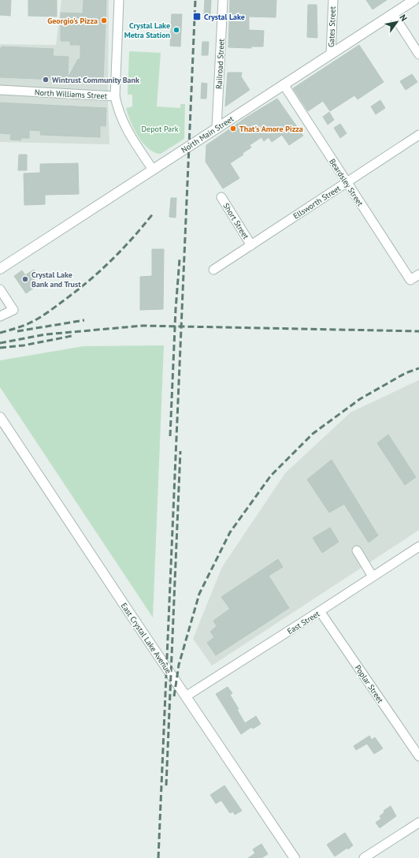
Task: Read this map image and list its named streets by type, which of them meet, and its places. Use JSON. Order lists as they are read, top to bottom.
{
  "streets": {
    "street": [
      "Gates Street",
      "Railroad Street",
      "North Williams Street",
      "North Main Street",
      "Beardsley Street",
      "Ellsworth Street",
      "Short Street",
      "East Street",
      "East Crystal Lake Avenue",
      "Poplar Street"
    ]
  },
  "crossings": [
    ["Gates Street", "North Main Street"],
    ["Railroad Street", "North Main Street"],
    ["North Williams Street", "North Main Street"],
    ["North Main Street", "Beardsley Street"],
    ["Beardsley Street", "Ellsworth Street"],
    ["Ellsworth Street", "Short Street"],
    ["East Street", "East Crystal Lake Avenue"],
    ["East Street", "Poplar Street"]
  ],
  "parks": ["Depot Park"],
  "places": {
    "transit": ["Crystal Lake"],
    "other": [
      "Georgio's Pizza",
      "Crystal Lake Metra Station",
      "Wintrust Community Bank",
      "That's Amore Pizza",
      "Crystal Lake Bank and Trust"
    ]
  },
  "north": "top right"
}
